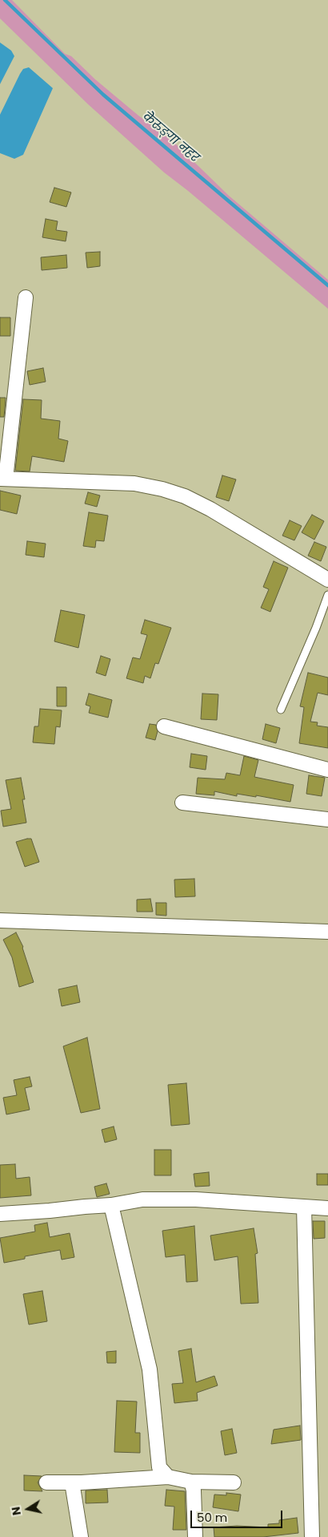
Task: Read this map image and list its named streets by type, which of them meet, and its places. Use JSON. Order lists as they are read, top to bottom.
{
  "water": ["केेरुङ्गा नहर"],
  "scale_bar": "50 m",
  "north": "left"
}
